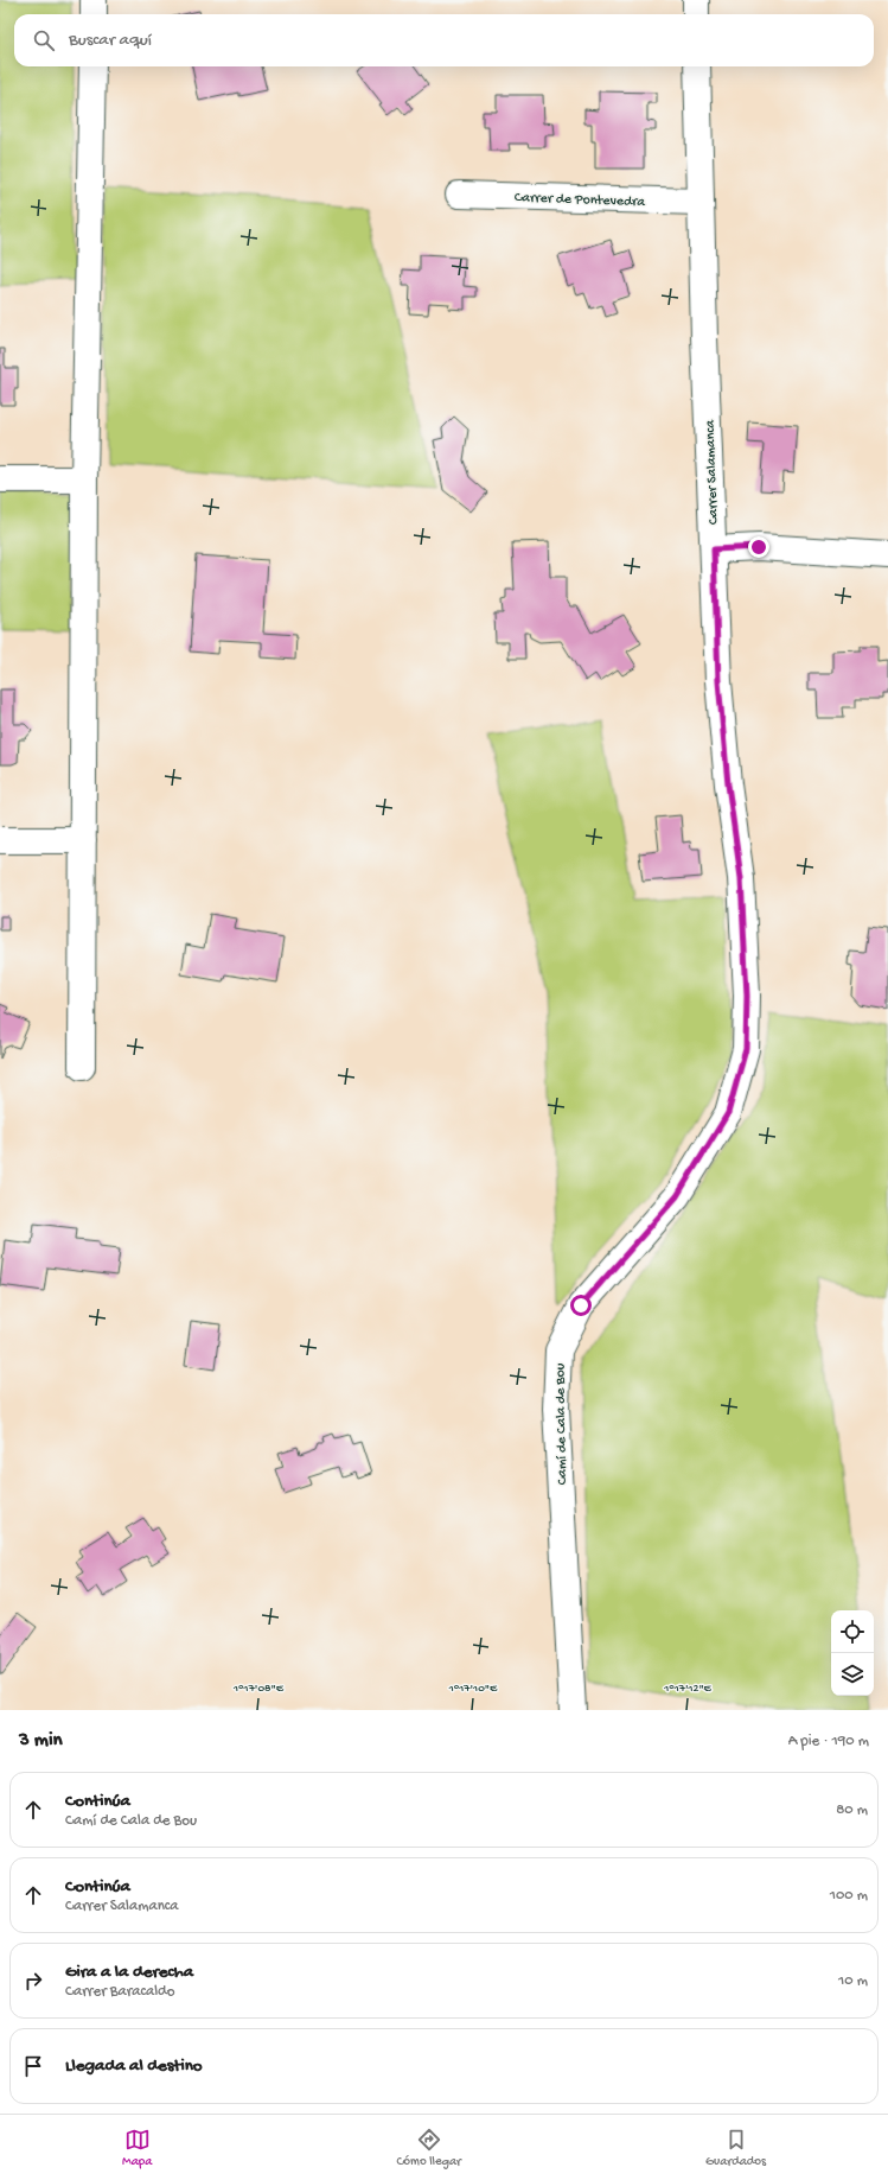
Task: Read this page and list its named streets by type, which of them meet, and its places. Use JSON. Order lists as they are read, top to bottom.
{
  "streets": {
    "street": ["Carrer de Pontevedra", "Carrer Salamanca", "Camí de Cala de Bou"]
  },
  "crossings": [
    ["Carrer de Pontevedra", "Carrer Salamanca"],
    ["Carrer Salamanca", "Camí de Cala de Bou"]
  ],
  "page": {
    "search": "Buscar aquí",
    "heading": ["3 min", "A pie · 190 m"],
    "list": [
      ["Continúa", "Camí de Cala de Bou", "80 m"],
      ["Continúa", "Carrer Salamanca", "100 m"],
      ["Gira a la derecha", "Carrer Baracaldo", "10 m"],
      "Llegada al destino"
    ],
    "nav": ["Mapa", "Cómo llegar", "Guardados"]
  },
  "coordinates": ["1°17'08\"E", "1°17'10\"E", "1°17'12\"E"]
}
